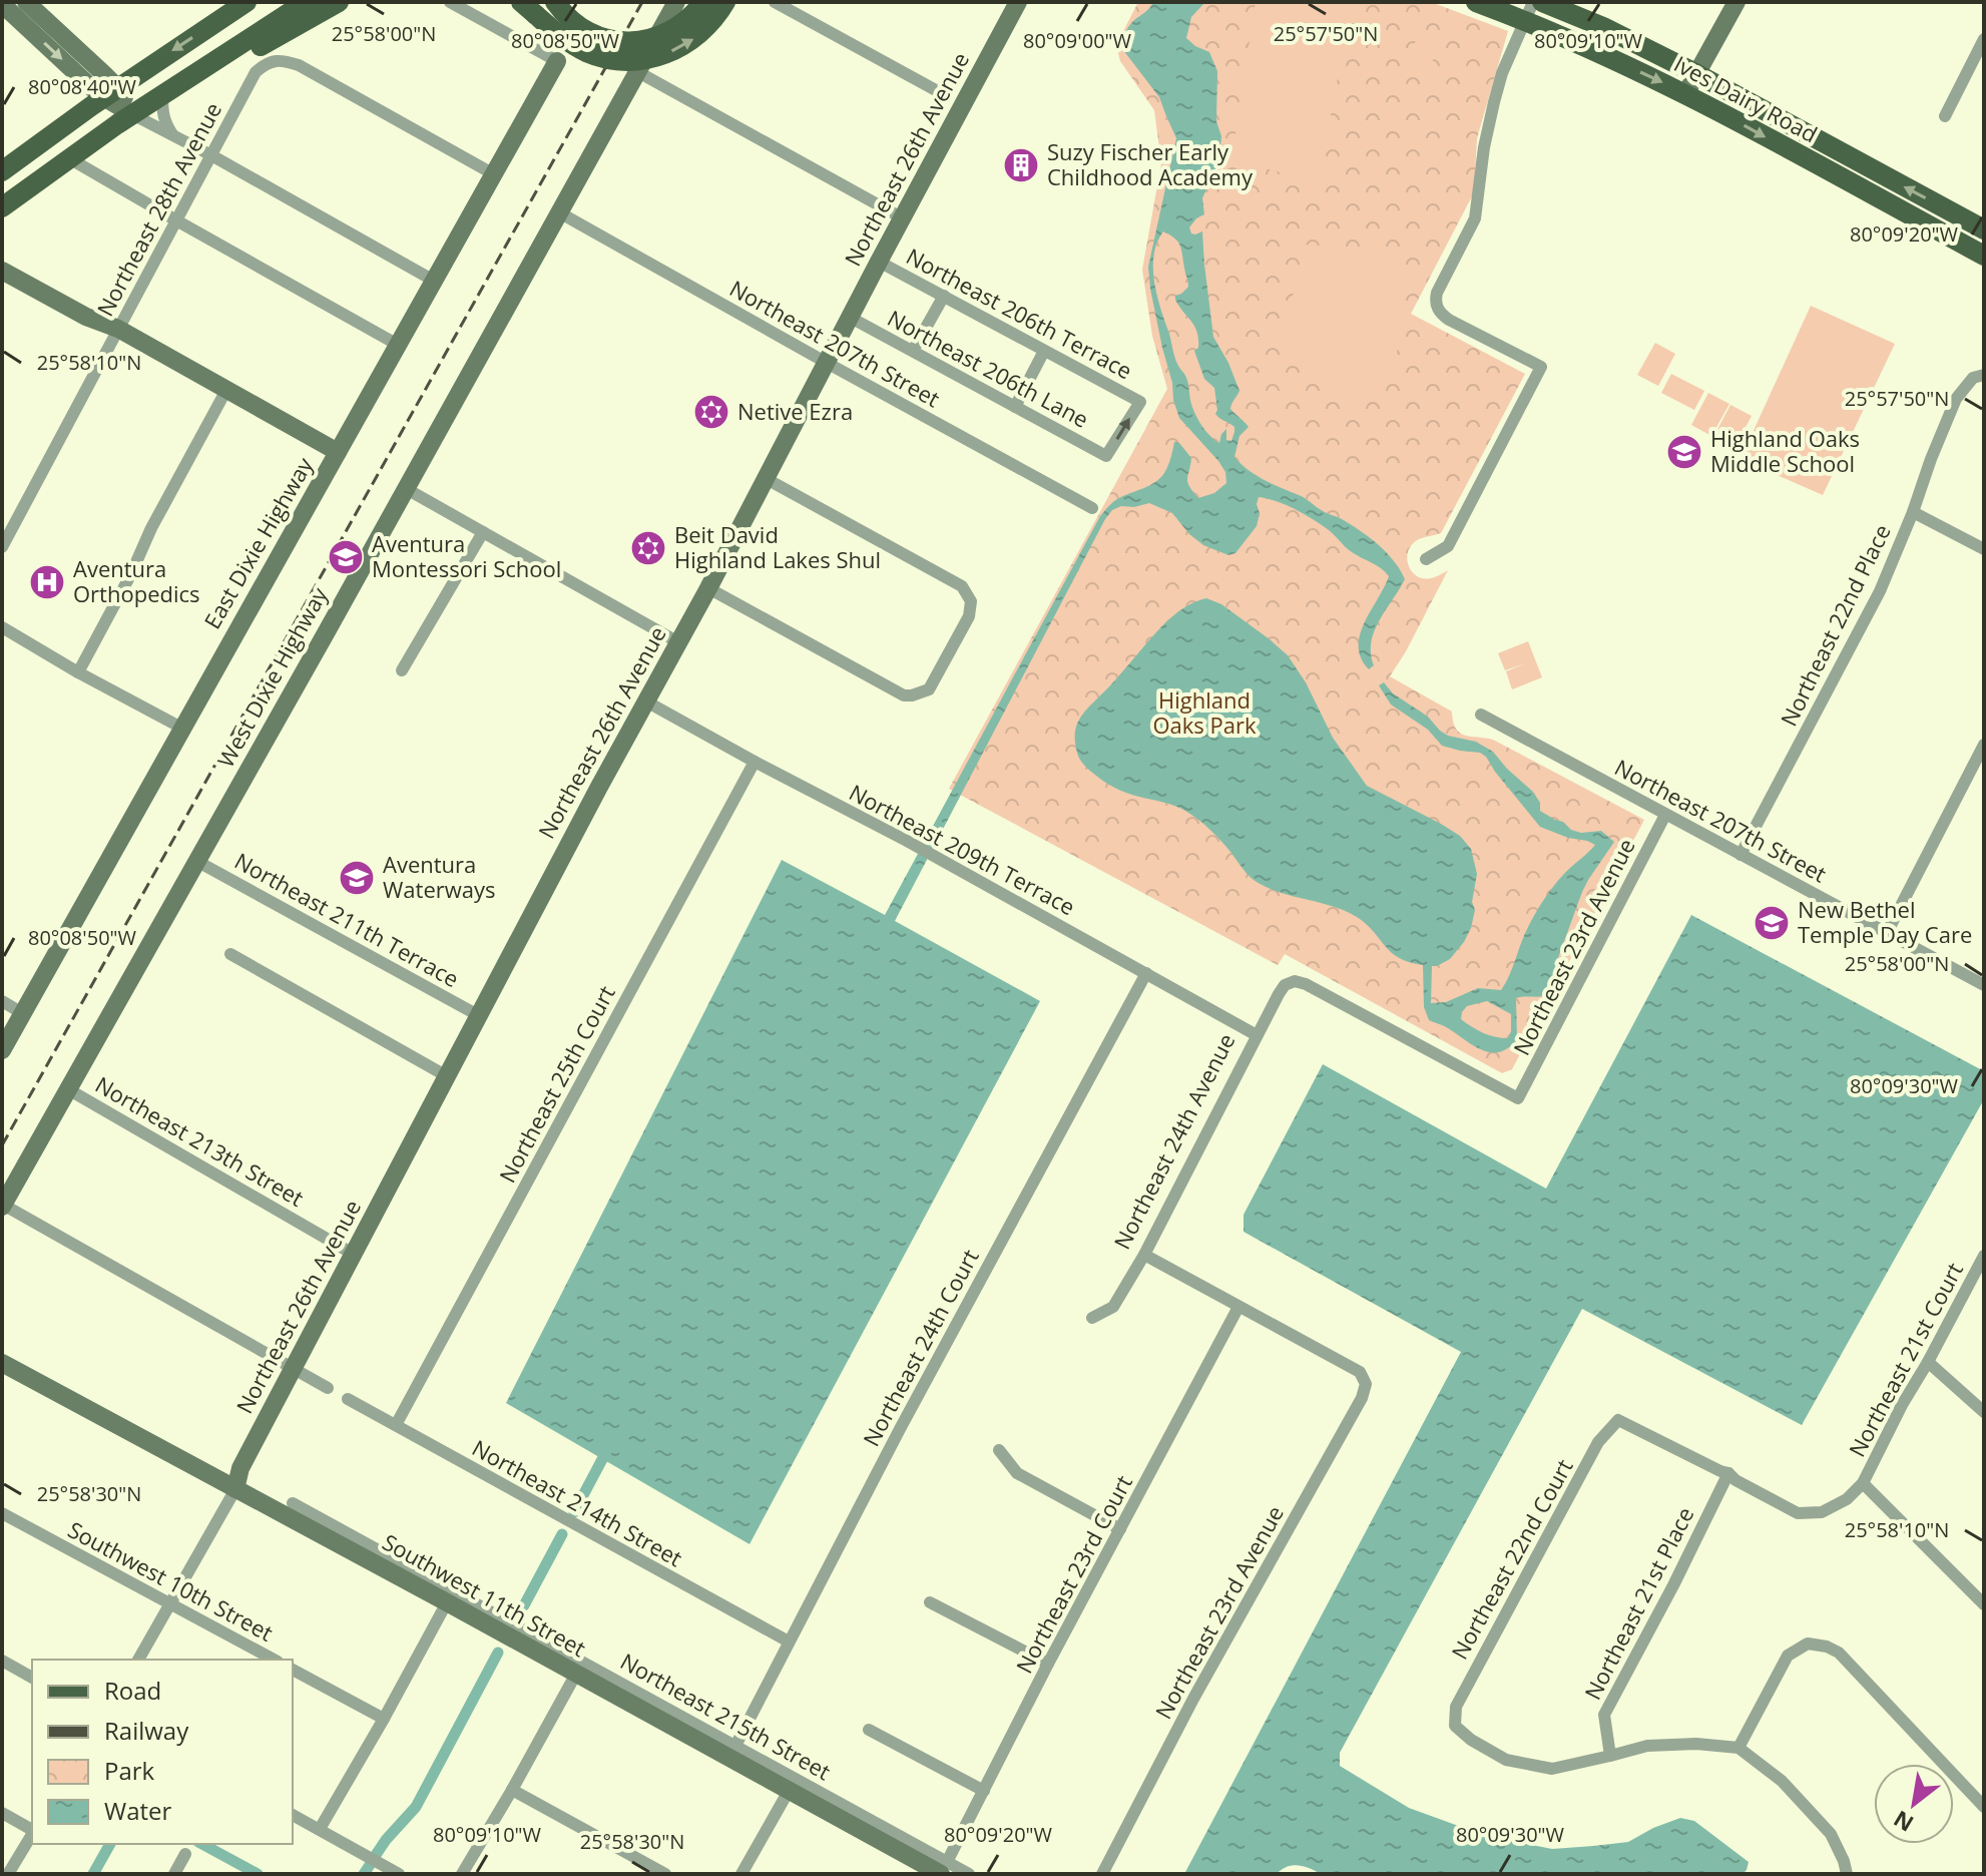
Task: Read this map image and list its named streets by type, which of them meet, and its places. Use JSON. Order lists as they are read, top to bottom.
{
  "streets": {
    "main road": ["Ives Dairy Road"],
    "street": [
      "Northeast 26th Avenue",
      "Northeast 28th Avenue",
      "Northeast 206th Terrace",
      "Northeast 207th Street",
      "Northeast 206th Lane",
      "East Dixie Highway",
      "Northeast 22nd Place",
      "West Dixie Highway",
      "Northeast 209th Terrace",
      "Northeast 211th Terrace",
      "Northeast 23rd Avenue",
      "Northeast 25th Court",
      "Northeast 213th Street",
      "Northeast 24th Avenue",
      "Northeast 24th Court",
      "Northeast 21st Court",
      "Northeast 214th Street",
      "Northeast 22nd Court",
      "Northeast 23rd Court",
      "Southwest 10th Street",
      "Southwest 11th Street",
      "Northeast 21st Place",
      "Northeast 215th Street"
    ]
  },
  "crossings": [
    ["Northeast 26th Avenue", "Northeast 206th Terrace"],
    ["Northeast 26th Avenue", "Northeast 207th Street"],
    ["Northeast 26th Avenue", "Northeast 206th Lane"],
    ["Northeast 26th Avenue", "Northeast 209th Terrace"],
    ["Northeast 26th Avenue", "Northeast 211th Terrace"],
    ["Northeast 26th Avenue", "Northeast 213th Street"],
    ["Northeast 26th Avenue", "Southwest 11th Street"],
    ["Northeast 28th Avenue", "East Dixie Highway"],
    ["Northeast 206th Terrace", "Northeast 206th Lane"],
    ["Northeast 207th Street", "Northeast 22nd Place"],
    ["Northeast 207th Street", "West Dixie Highway"],
    ["Northeast 207th Street", "Northeast 23rd Avenue"],
    ["West Dixie Highway", "Northeast 211th Terrace"],
    ["West Dixie Highway", "Northeast 213th Street"],
    ["Northeast 209th Terrace", "Northeast 25th Court"],
    ["Northeast 209th Terrace", "Northeast 24th Avenue"],
    ["Northeast 209th Terrace", "Northeast 24th Court"],
    ["Northeast 23rd Avenue", "Northeast 24th Avenue"],
    ["Northeast 23rd Avenue", "Northeast 23rd Court"],
    ["Northeast 25th Court", "Northeast 214th Street"],
    ["Northeast 24th Court", "Northeast 214th Street"],
    ["Northeast 24th Court", "Northeast 215th Street"],
    ["Northeast 22nd Court", "Northeast 21st Place"],
    ["Northeast 23rd Court", "Southwest 11th Street"],
    ["Northeast 23rd Court", "Northeast 215th Street"],
    ["Southwest 11th Street", "Northeast 215th Street"]
  ],
  "parks": ["Highland Oaks Park"],
  "places": {
    "building": ["Suzy Fischer Early Childhood Academy"],
    "synagogue": ["Netive Ezra", "Beit David Highland Lakes Shul"],
    "school or university": [
      "Highland Oaks Middle School",
      "Aventura Montessori School",
      "Aventura Waterways",
      "New Bethel Temple Day Care"
    ],
    "hospital": ["Aventura Orthopedics"]
  },
  "legend": [
    "Road",
    "Railway",
    "Park",
    "Water"
  ],
  "north": "bottom left",
  "coordinates": [
    "25°58'00\"N",
    "25°57'50\"N",
    "80°09'00\"W",
    "80°08'50\"W",
    "80°09'10\"W",
    "80°08'40\"W",
    "80°09'20\"W",
    "25°58'10\"N",
    "80°09'30\"W",
    "25°58'30\"N"
  ]
}
